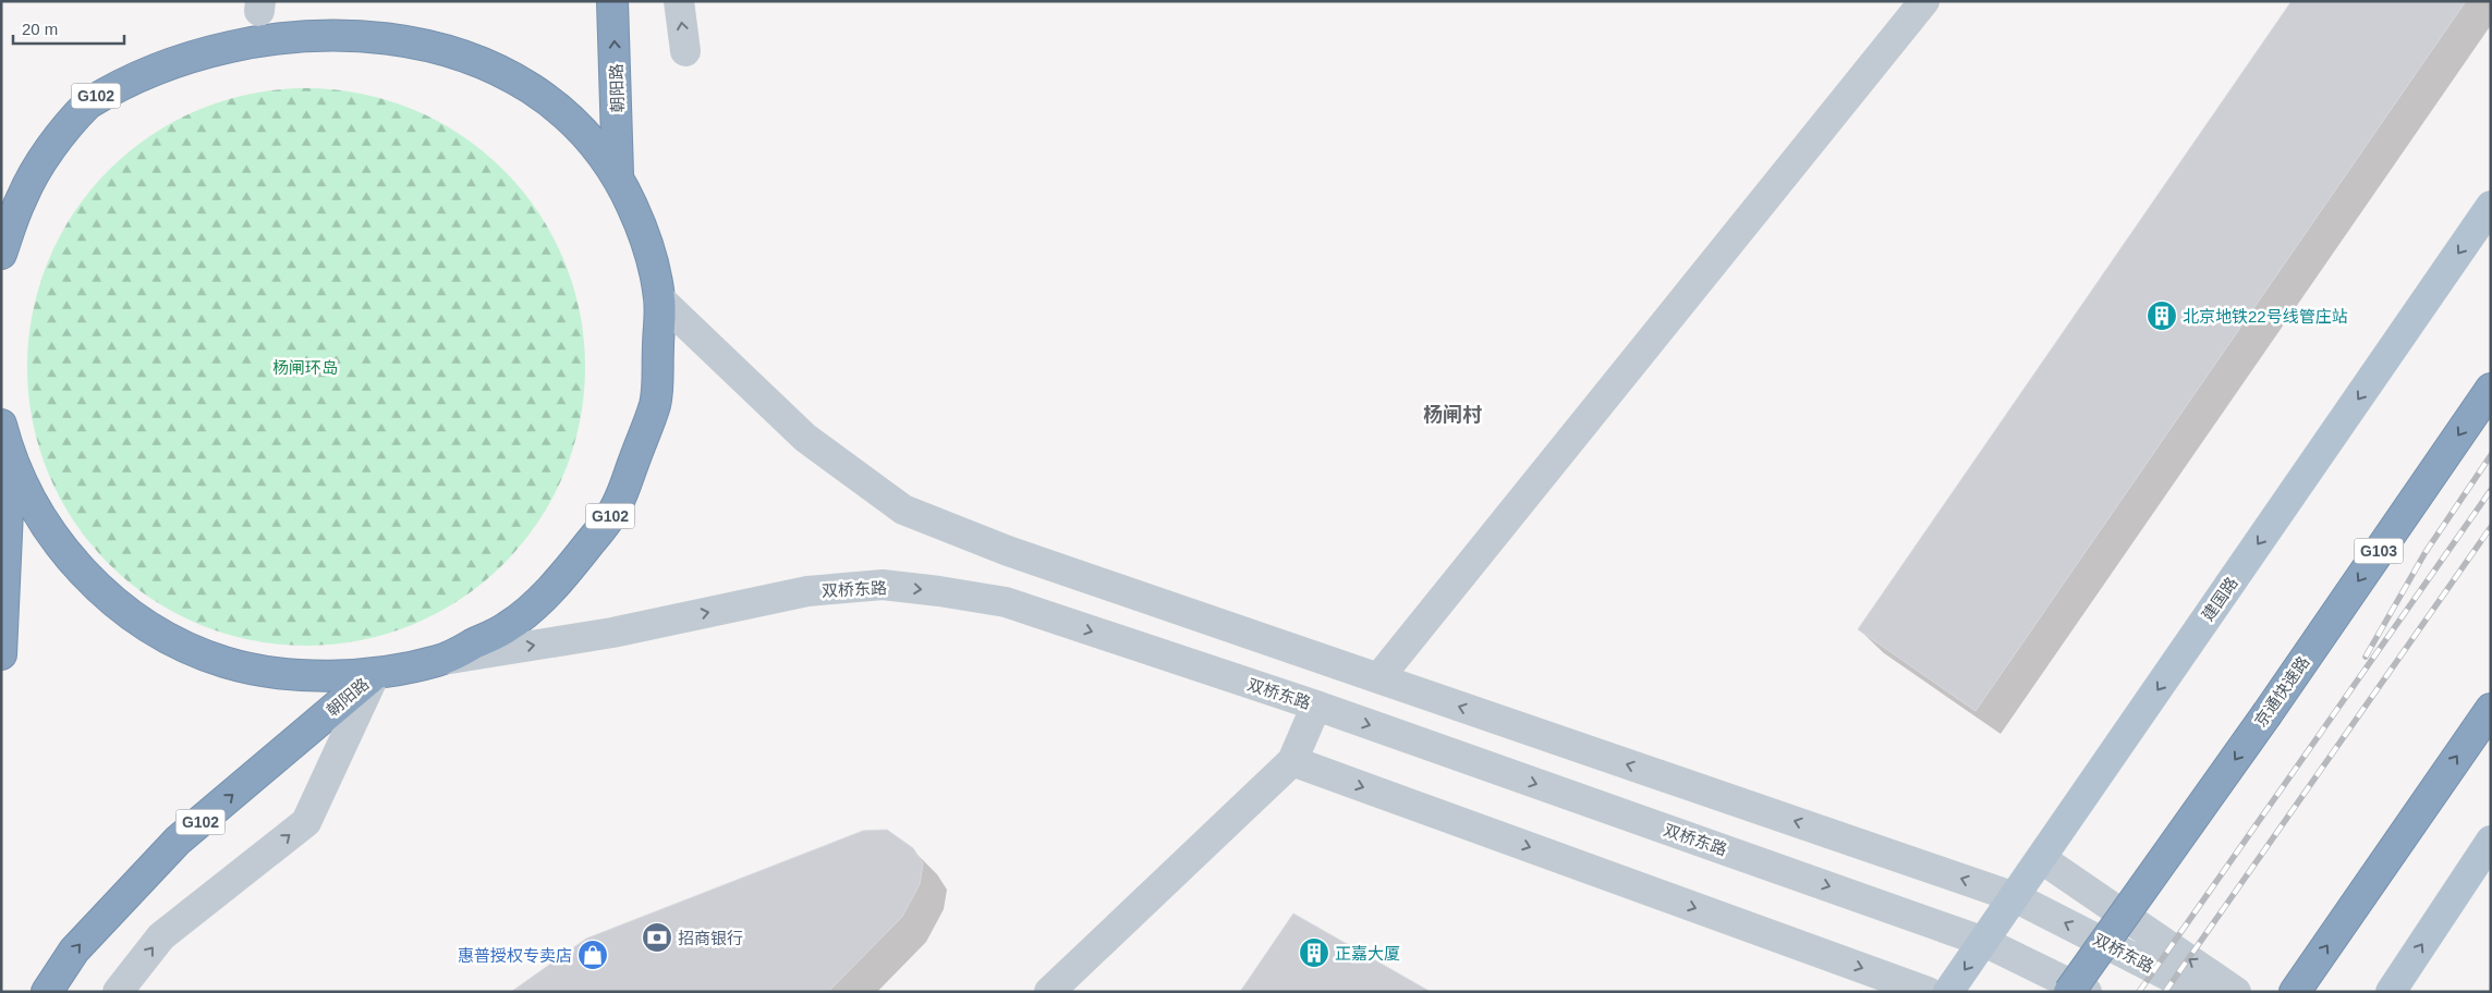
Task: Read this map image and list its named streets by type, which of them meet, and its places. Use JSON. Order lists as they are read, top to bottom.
{
  "streets": {
    "highway": [
      "朝阳路",
      "G102",
      "G103",
      "京通快速路"
    ],
    "main road": ["建国路"],
    "street": ["双桥东路"]
  },
  "crossings": [
    ["朝阳路", "G102"],
    ["G102", "双桥东路"],
    ["双桥东路", "建国路"]
  ],
  "one_way": ["朝阳路", "建国路"],
  "districts": ["杨闸村"],
  "parks": ["杨闸环岛"],
  "places": {
    "building": ["北京地铁22号线管庄站", "正嘉大厦"],
    "bank": ["招商银行"],
    "shop": ["惠普授权专卖店"]
  },
  "scale_bar": "20 m"
}
